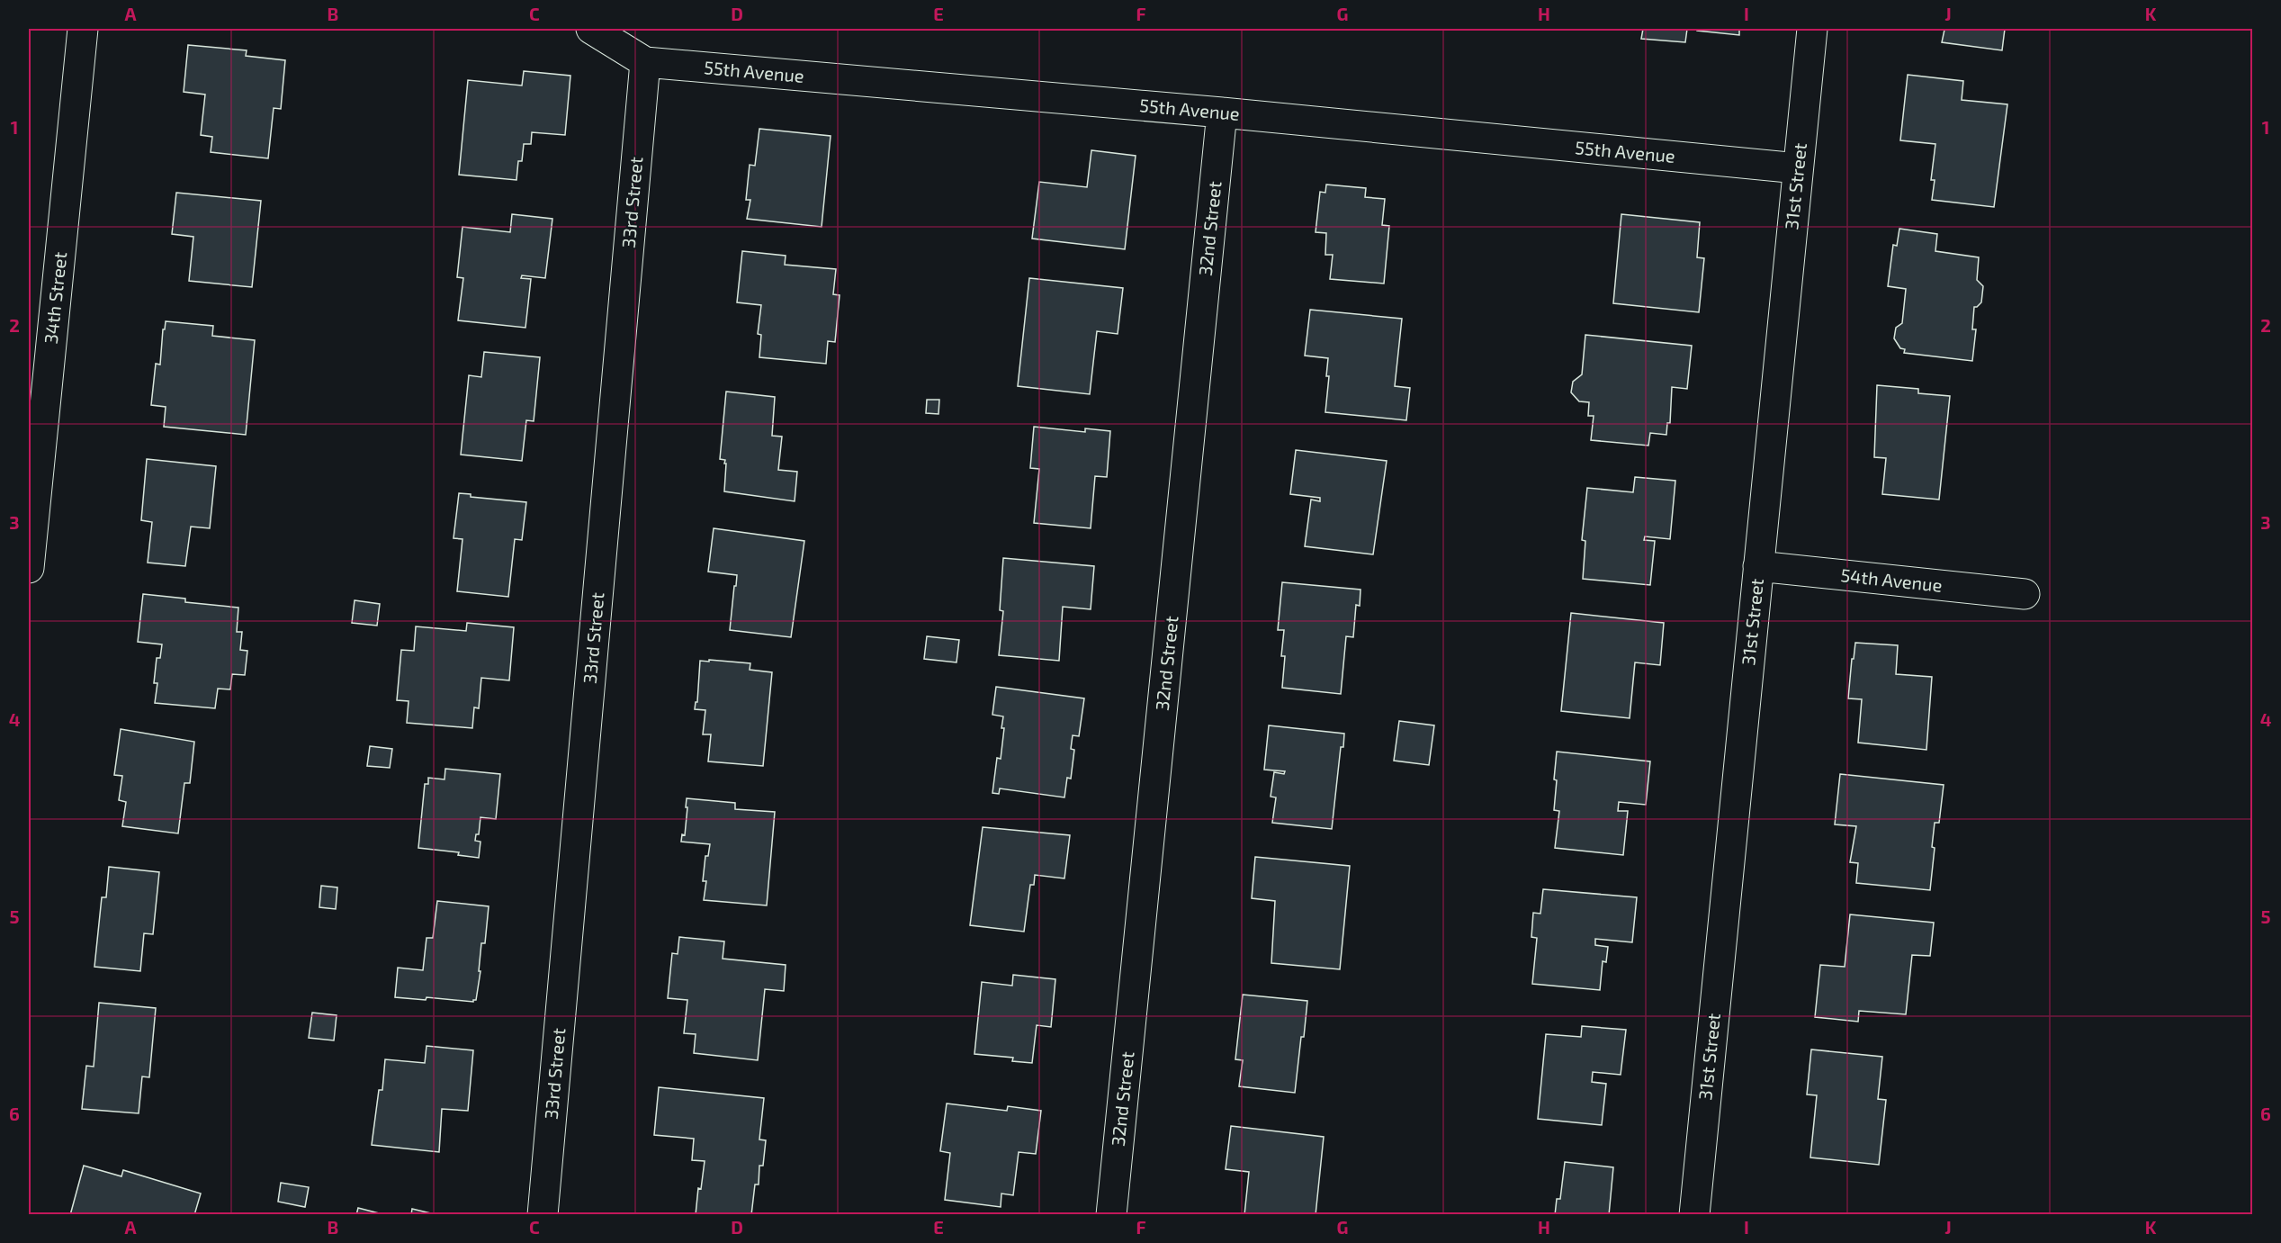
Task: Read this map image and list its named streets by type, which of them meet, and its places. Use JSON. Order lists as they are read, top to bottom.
{
  "streets": {
    "street": [
      "55th Avenue",
      "31st Street",
      "33rd Street",
      "32nd Street",
      "34th Street",
      "54th Avenue"
    ]
  },
  "crossings": [
    ["55th Avenue", "31st Street"],
    ["55th Avenue", "33rd Street"],
    ["55th Avenue", "32nd Street"],
    ["31st Street", "54th Avenue"]
  ],
  "grid": {
    "columns": [
      "A",
      "B",
      "C",
      "D",
      "E",
      "F",
      "G",
      "H",
      "I",
      "J",
      "K"
    ],
    "rows": [
      "1",
      "2",
      "3",
      "4",
      "5",
      "6"
    ]
  }
}
